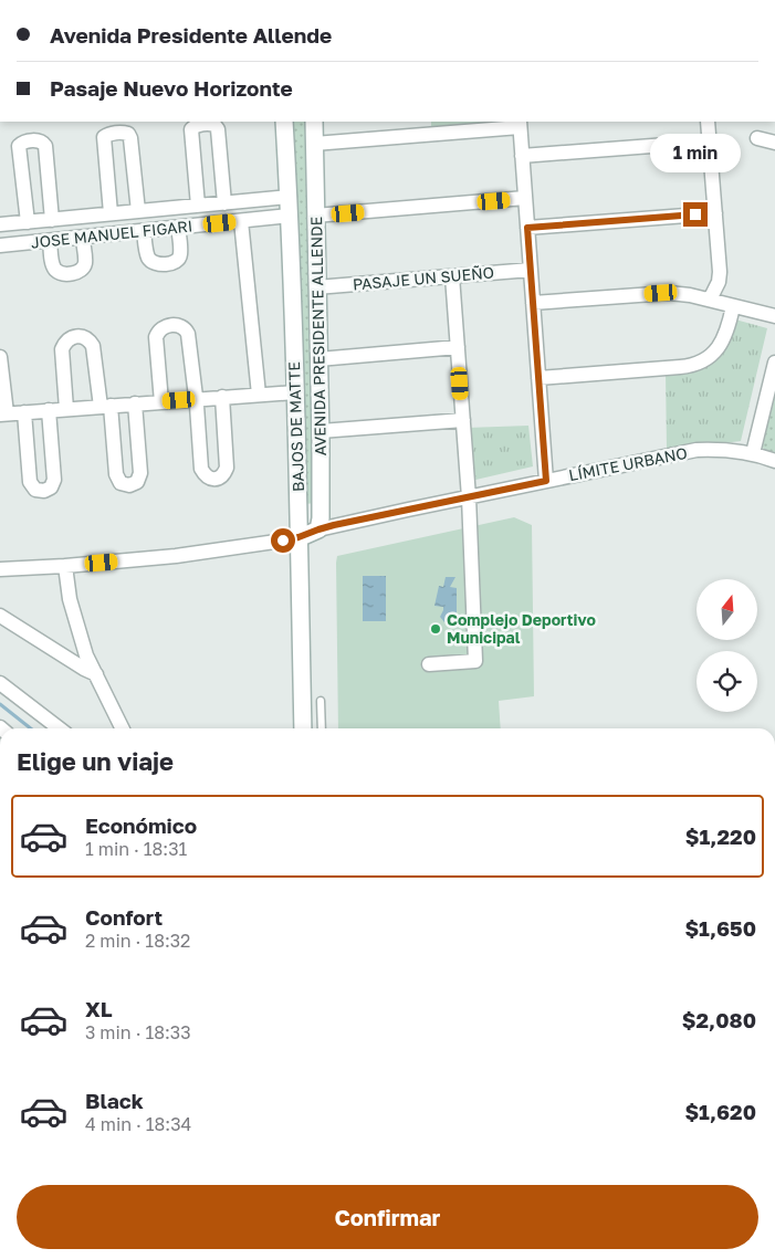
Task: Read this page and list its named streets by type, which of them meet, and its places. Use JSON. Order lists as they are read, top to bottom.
{
  "streets": {
    "main road": ["AVENIDA PRESIDENTE ALLENDE", "BAJOS DE MATTE"],
    "street": ["JOSE MANUEL FIGARI", "PASAJE UN SUEÑO", "LÍMITE URBANO"]
  },
  "crossings": [
    ["JOSE MANUEL FIGARI", "BAJOS DE MATTE"],
    ["PASAJE UN SUEÑO", "AVENIDA PRESIDENTE ALLENDE"],
    ["AVENIDA PRESIDENTE ALLENDE", "LÍMITE URBANO"]
  ],
  "places": ["Complejo Deportivo Municipal"],
  "north": "top",
  "page": {
    "banner": ["Avenida Presidente Allende", "Pasaje Nuevo Horizonte"],
    "bubble": "1 min",
    "heading": "Elige un viaje",
    "list": [
      {
        "name": "Económico",
        "note": "1 min · 18:31",
        "value": "$1,220"
      },
      {
        "name": "Confort",
        "note": "2 min · 18:32",
        "value": "$1,650"
      },
      {
        "name": "XL",
        "note": "3 min · 18:33",
        "value": "$2,080"
      },
      {
        "name": "Black",
        "note": "4 min · 18:34",
        "value": "$1,620"
      }
    ],
    "buttons": "Confirmar"
  }
}
